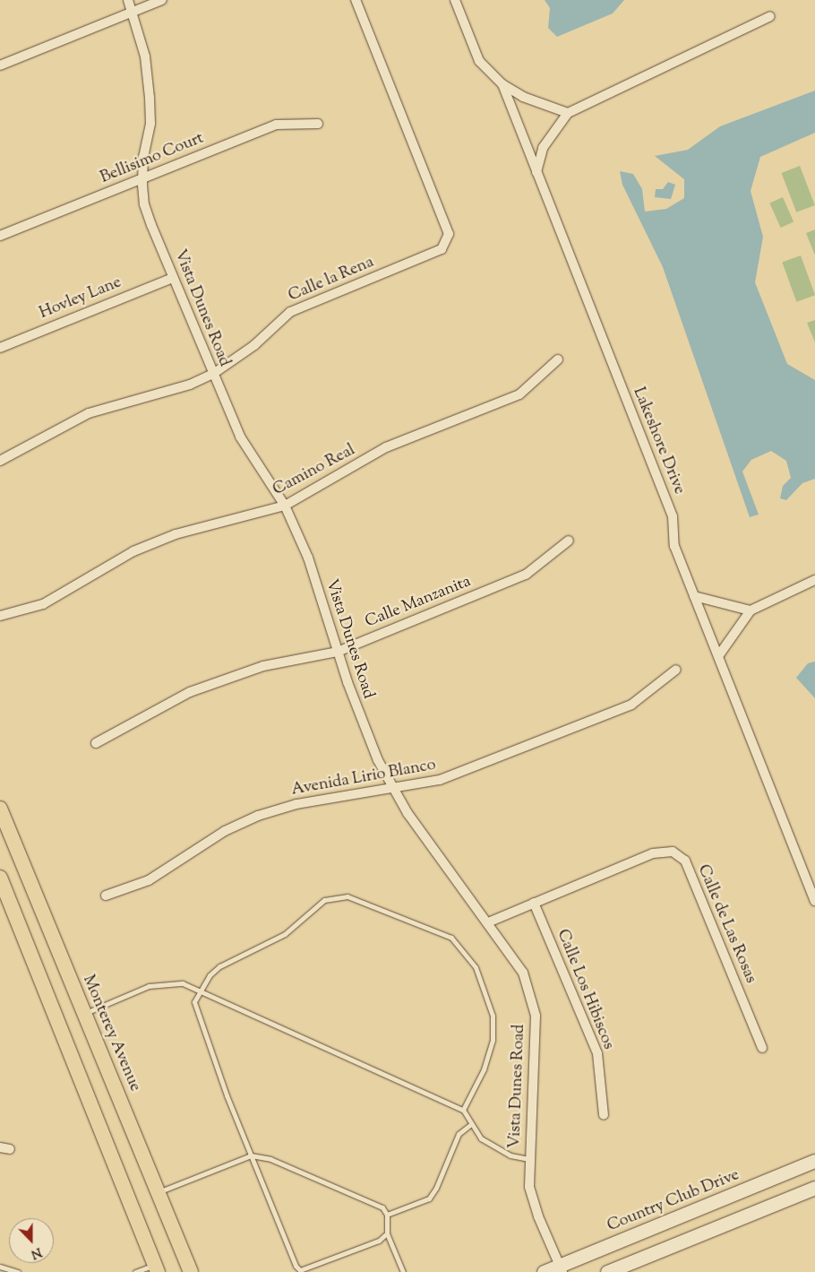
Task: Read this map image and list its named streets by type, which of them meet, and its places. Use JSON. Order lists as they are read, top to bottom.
{
  "streets": {
    "main road": ["Monterey Avenue", "Country Club Drive"],
    "street": [
      "Bellisimo Court",
      "Calle la Rena",
      "Hovley Lane",
      "Vista Dunes Road",
      "Lakeshore Drive",
      "Camino Real",
      "Calle Manzanita",
      "Avenida Lirio Blanco",
      "Calle de Las Rosas",
      "Calle Los Hibiscos"
    ]
  },
  "crossings": [
    ["Bellisimo Court", "Vista Dunes Road"],
    ["Calle la Rena", "Vista Dunes Road"],
    ["Hovley Lane", "Vista Dunes Road"],
    ["Vista Dunes Road", "Camino Real"],
    ["Vista Dunes Road", "Calle Manzanita"],
    ["Vista Dunes Road", "Avenida Lirio Blanco"],
    ["Vista Dunes Road", "Calle de Las Rosas"],
    ["Vista Dunes Road", "Country Club Drive"],
    ["Calle de Las Rosas", "Calle Los Hibiscos"]
  ],
  "north": "bottom"
}
